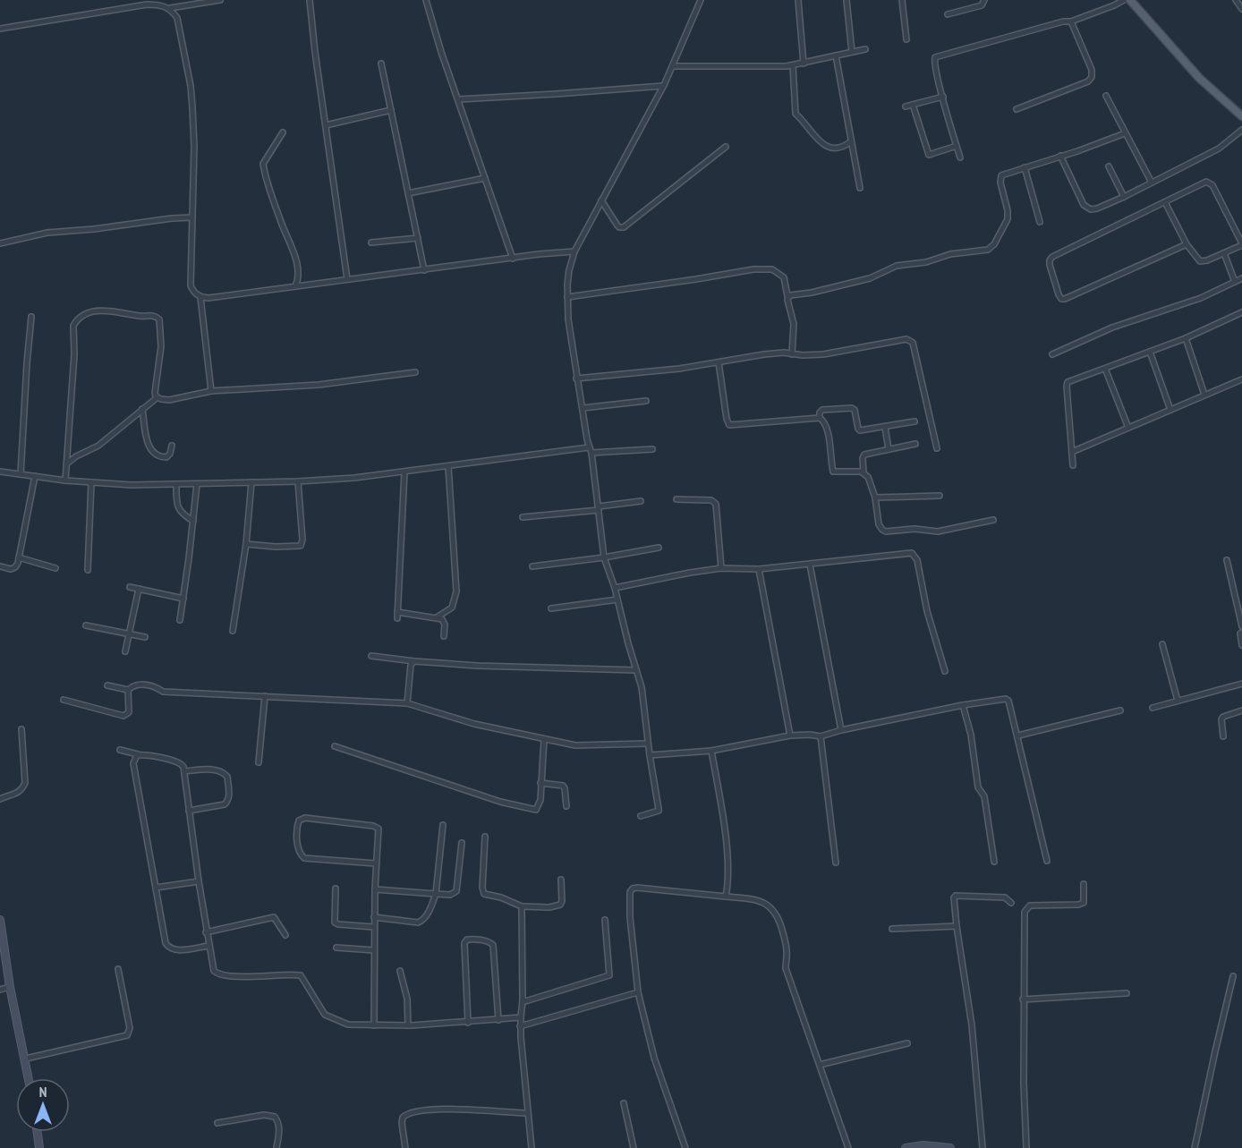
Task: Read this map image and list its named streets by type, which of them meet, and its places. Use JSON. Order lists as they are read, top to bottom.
{
  "north": "top"
}
